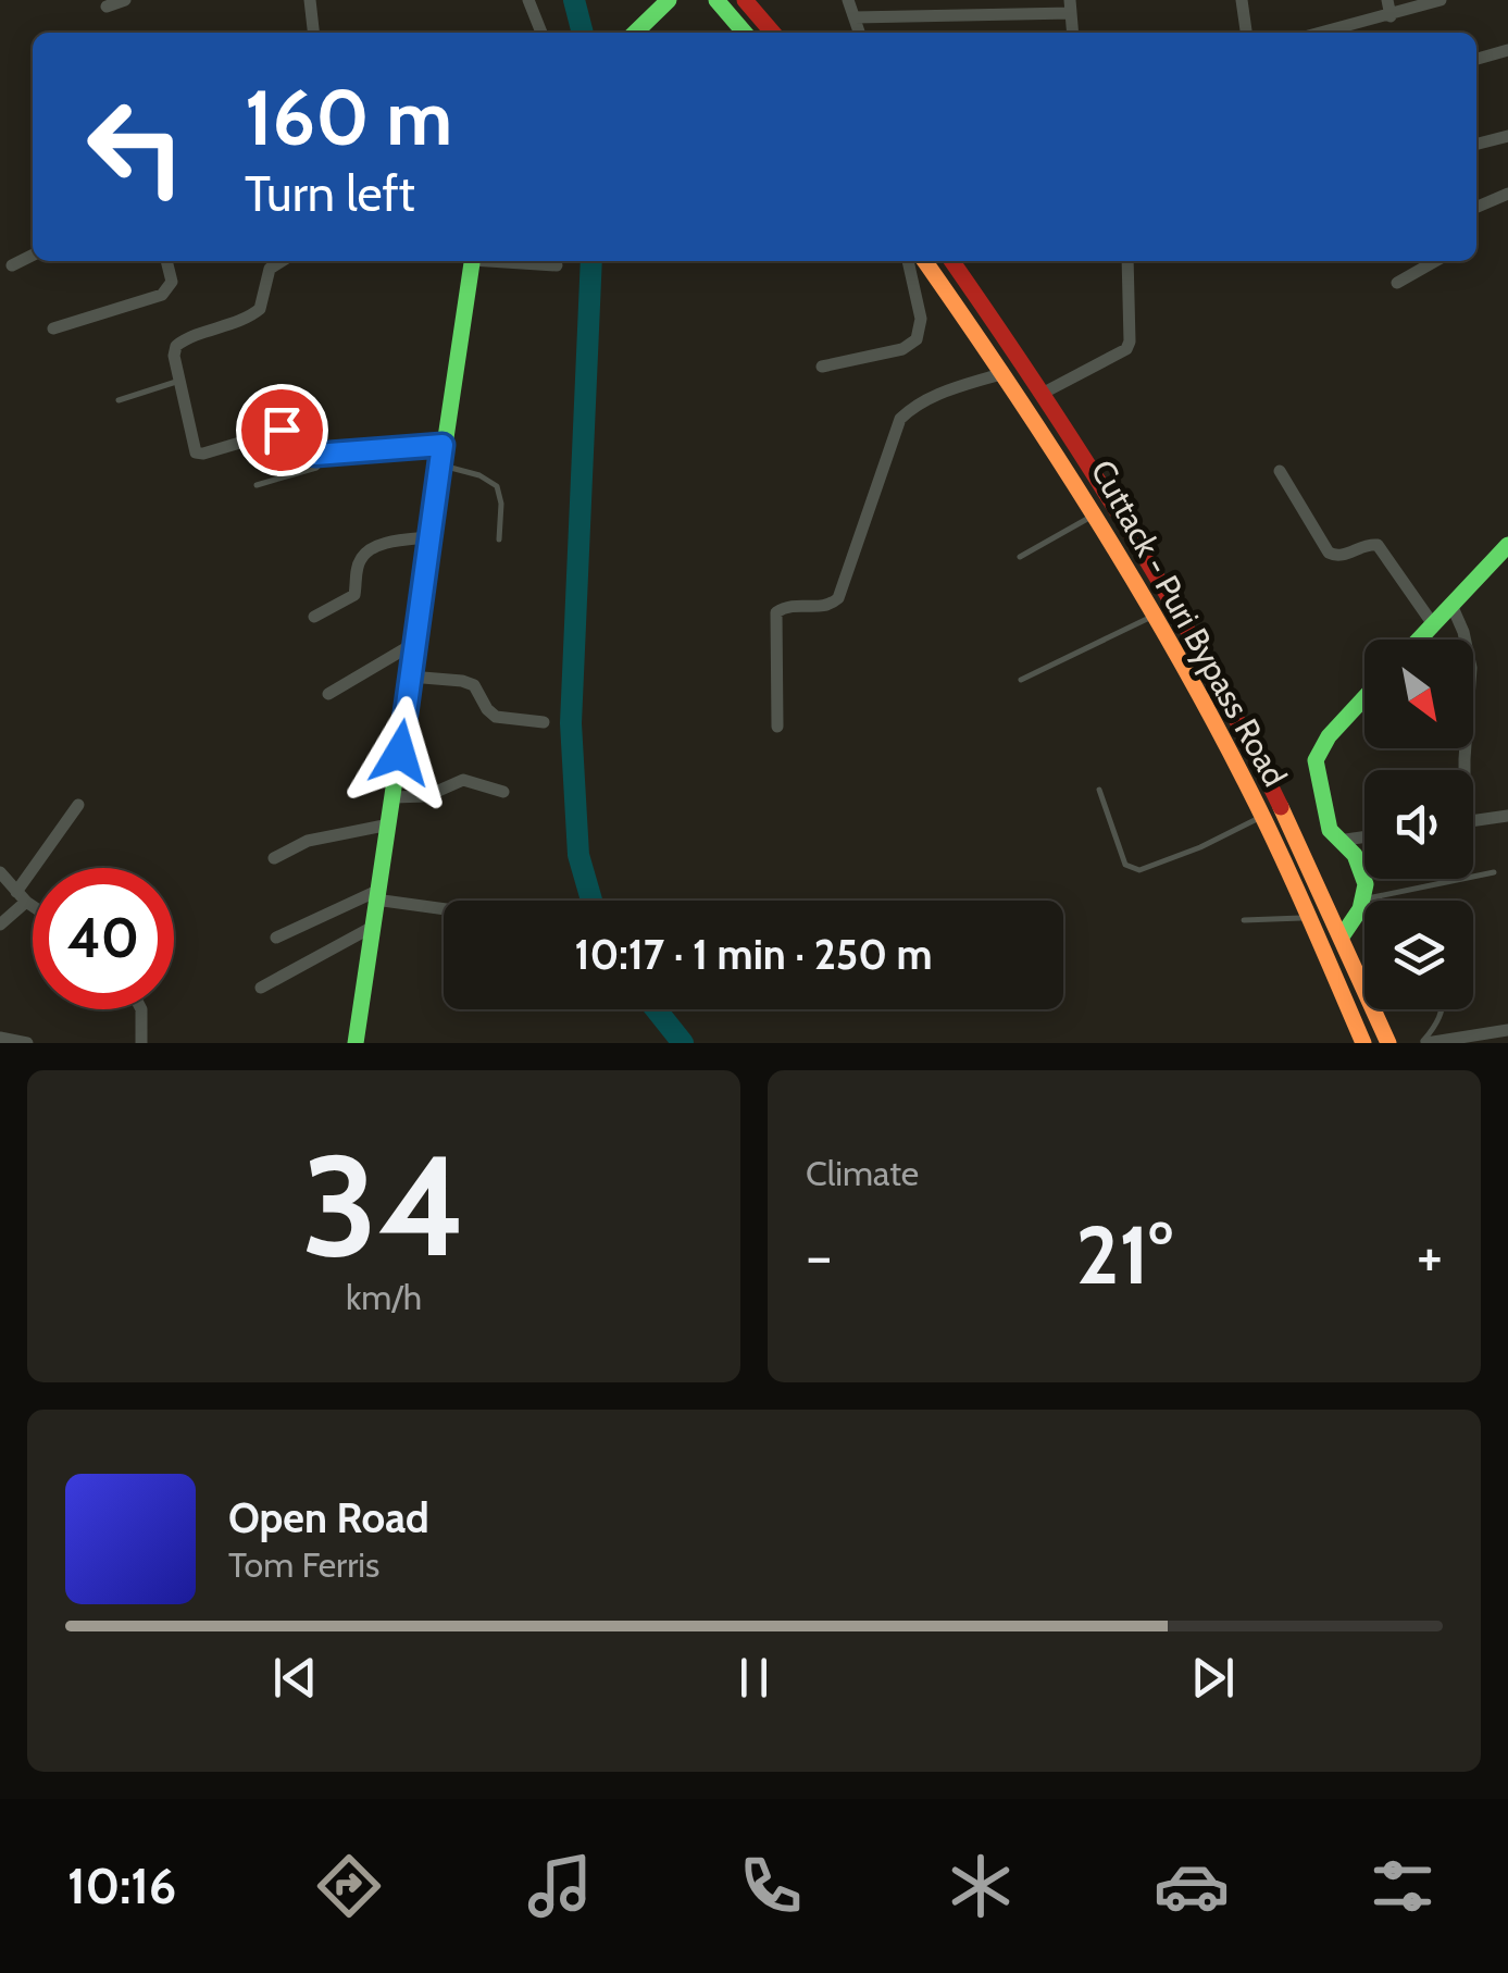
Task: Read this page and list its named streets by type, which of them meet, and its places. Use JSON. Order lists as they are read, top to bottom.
{
  "streets": {
    "main road": ["Cuttack - Puri Bypass Road"]
  },
  "north": "bottom right",
  "page": {
    "turn": ["160 m", "Turn left"],
    "limit": "40",
    "trip": "10:17 · 1 min · 250 m",
    "tile": [
      ["34", "km/h"],
      "Climate"
    ],
    "heat": ["−", "21°", "+"],
    "song": ["Open Road", "Tom Ferris"],
    "tabs": "10:16"
  }
}
